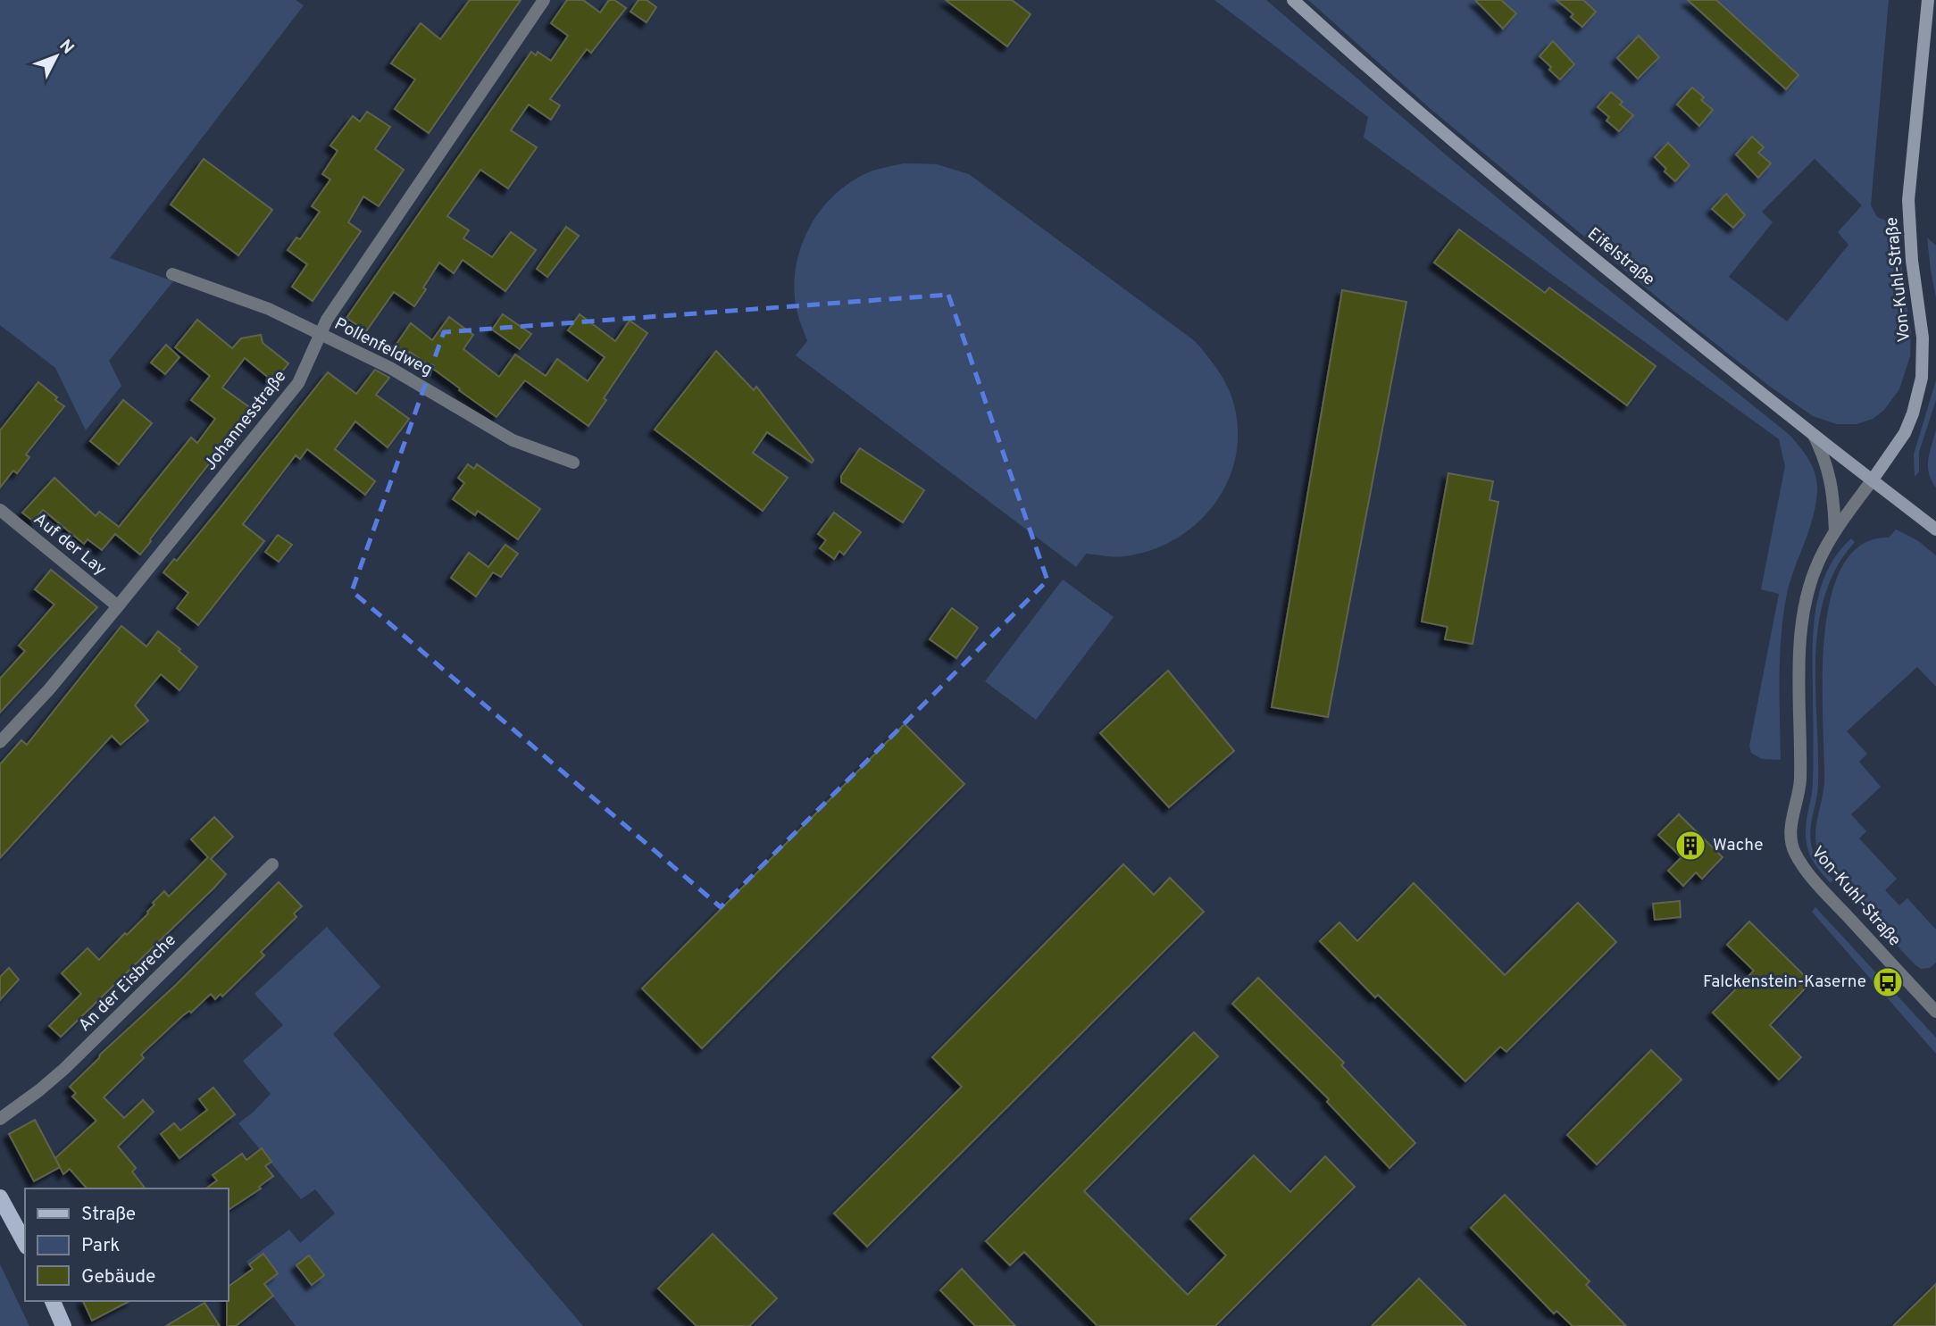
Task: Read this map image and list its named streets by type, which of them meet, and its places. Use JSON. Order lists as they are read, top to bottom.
{
  "streets": {
    "street": [
      "Eifelstraße",
      "Von-Kuhl-Straße",
      "Pollenfeldweg",
      "Johannesstraße",
      "Auf der Lay",
      "An der Eisbreche"
    ]
  },
  "crossings": [
    ["Eifelstraße", "Von-Kuhl-Straße"],
    ["Pollenfeldweg", "Johannesstraße"],
    ["Johannesstraße", "Auf der Lay"]
  ],
  "places": {
    "building": ["Wache"],
    "bus stop": ["Falckenstein-Kaserne"]
  },
  "legend": ["Straße", "Park", "Gebäude"],
  "north": "top right"
}
